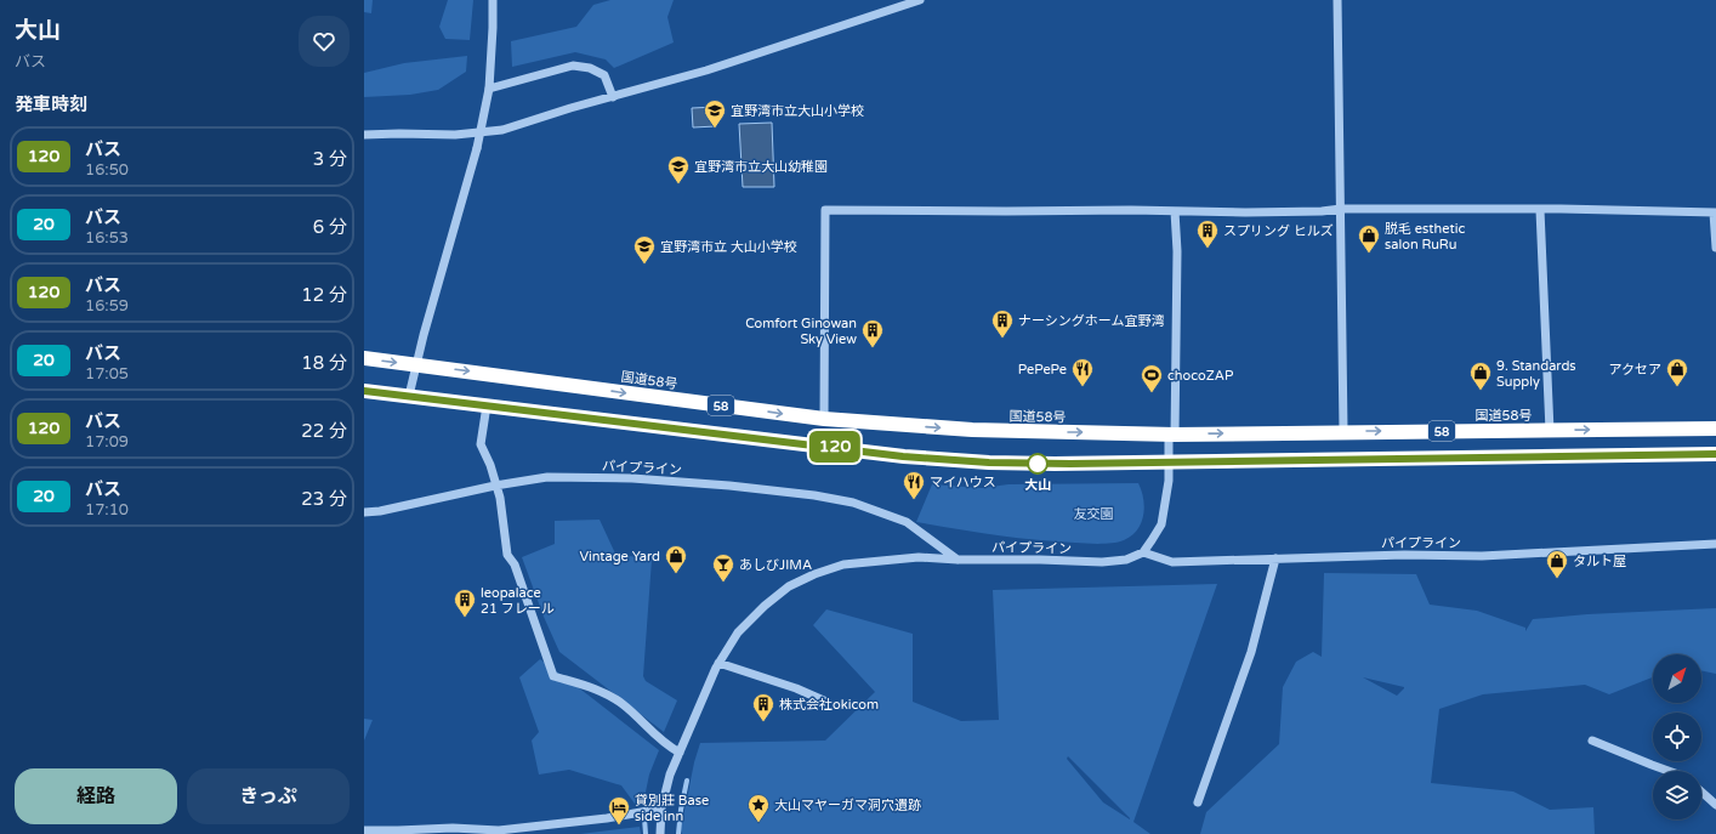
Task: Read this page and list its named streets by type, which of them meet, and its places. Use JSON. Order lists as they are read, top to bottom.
{
  "streets": {
    "highway": ["国道58号", "58"],
    "street": ["パイプライン"]
  },
  "parks": ["友交園"],
  "places": {
    "school or university": ["宜野湾市立大山小学校", "宜野湾市立大山幼稚園", "宜野湾市立 大山小学校"],
    "building": [
      "スプリング ヒルズ",
      "ナーシングホーム宜野湾",
      "Comfort Ginowan Sky View",
      "leopalace 21 フレール",
      "株式会社okicom"
    ],
    "shop": [
      "脱毛 esthetic salon RuRu",
      "アクセア",
      "9. Standards Supply",
      "Vintage Yard",
      "タルト屋"
    ],
    "restaurant": ["PePePe", "マイハウス"],
    "sports": ["chocoZAP"],
    "other": ["大山"],
    "bar": ["あしびJIMA"],
    "place": ["大山マヤーガマ洞穴遺跡"],
    "hotel": ["貸別莊 Base side inn"]
  },
  "lines": ["bus line 120"],
  "north": "top right",
  "page": {
    "heading": [
      ["大山", "バス"],
      "発車時刻"
    ],
    "on_map": "120",
    "list": [
      {
        "mark": "120",
        "name": "バス",
        "note": "16:50",
        "value": "3 分"
      },
      {
        "mark": "20",
        "name": "バス",
        "note": "16:53",
        "value": "6 分"
      },
      {
        "mark": "120",
        "name": "バス",
        "note": "16:59",
        "value": "12 分"
      },
      {
        "mark": "20",
        "name": "バス",
        "note": "17:05",
        "value": "18 分"
      },
      {
        "mark": "120",
        "name": "バス",
        "note": "17:09",
        "value": "22 分"
      },
      {
        "mark": "20",
        "name": "バス",
        "note": "17:10",
        "value": "23 分"
      }
    ],
    "buttons": ["経路", "きっぷ"]
  }
}
